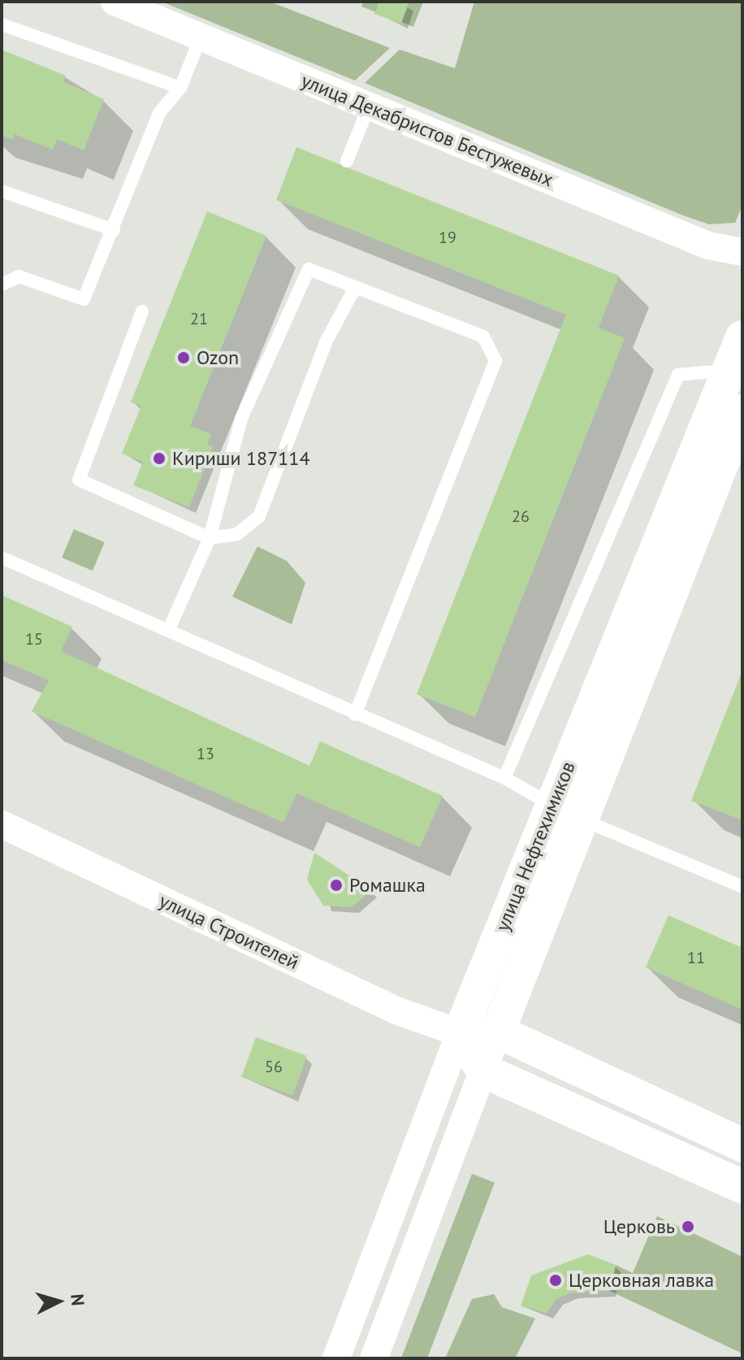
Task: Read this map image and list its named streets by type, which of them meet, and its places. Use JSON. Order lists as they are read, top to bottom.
{
  "streets": {
    "street": ["улица Декабристов Бестужевых", "улица Нефтехимиков", "улица Строителей"]
  },
  "crossings": [
    ["улица Нефтехимиков", "улица Строителей"]
  ],
  "places": [
    "Ozon",
    "Кириши 187114",
    "Ромашка",
    "Церковь",
    "Церковная лавка"
  ],
  "house_numbers": [
    "19",
    "21",
    "26",
    "15",
    "13",
    "11",
    "56"
  ],
  "north": "right"
}
